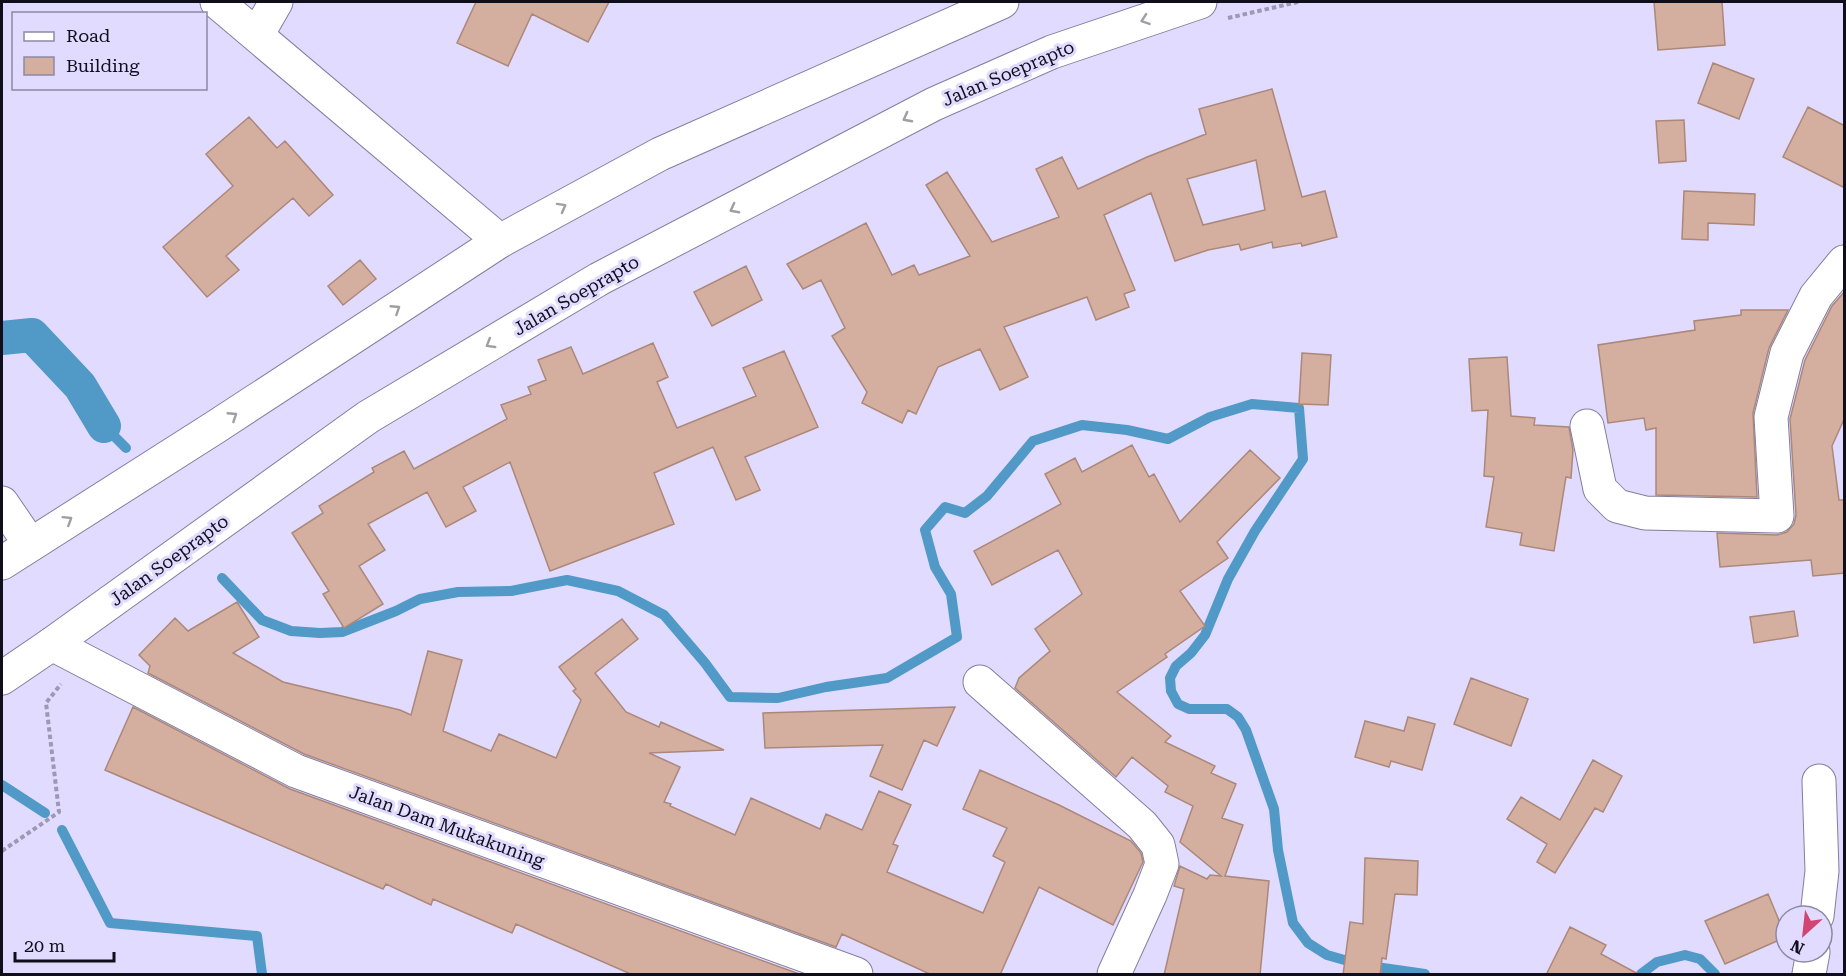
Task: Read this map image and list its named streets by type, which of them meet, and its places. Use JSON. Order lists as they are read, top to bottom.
{
  "streets": {
    "main road": ["Jalan Soeprapto", "Jalan Dam Mukakuning"]
  },
  "crossings": [
    ["Jalan Soeprapto", "Jalan Dam Mukakuning"]
  ],
  "legend": ["Road", "Building"],
  "scale_bar": "20 m",
  "north": "bottom left"
}
